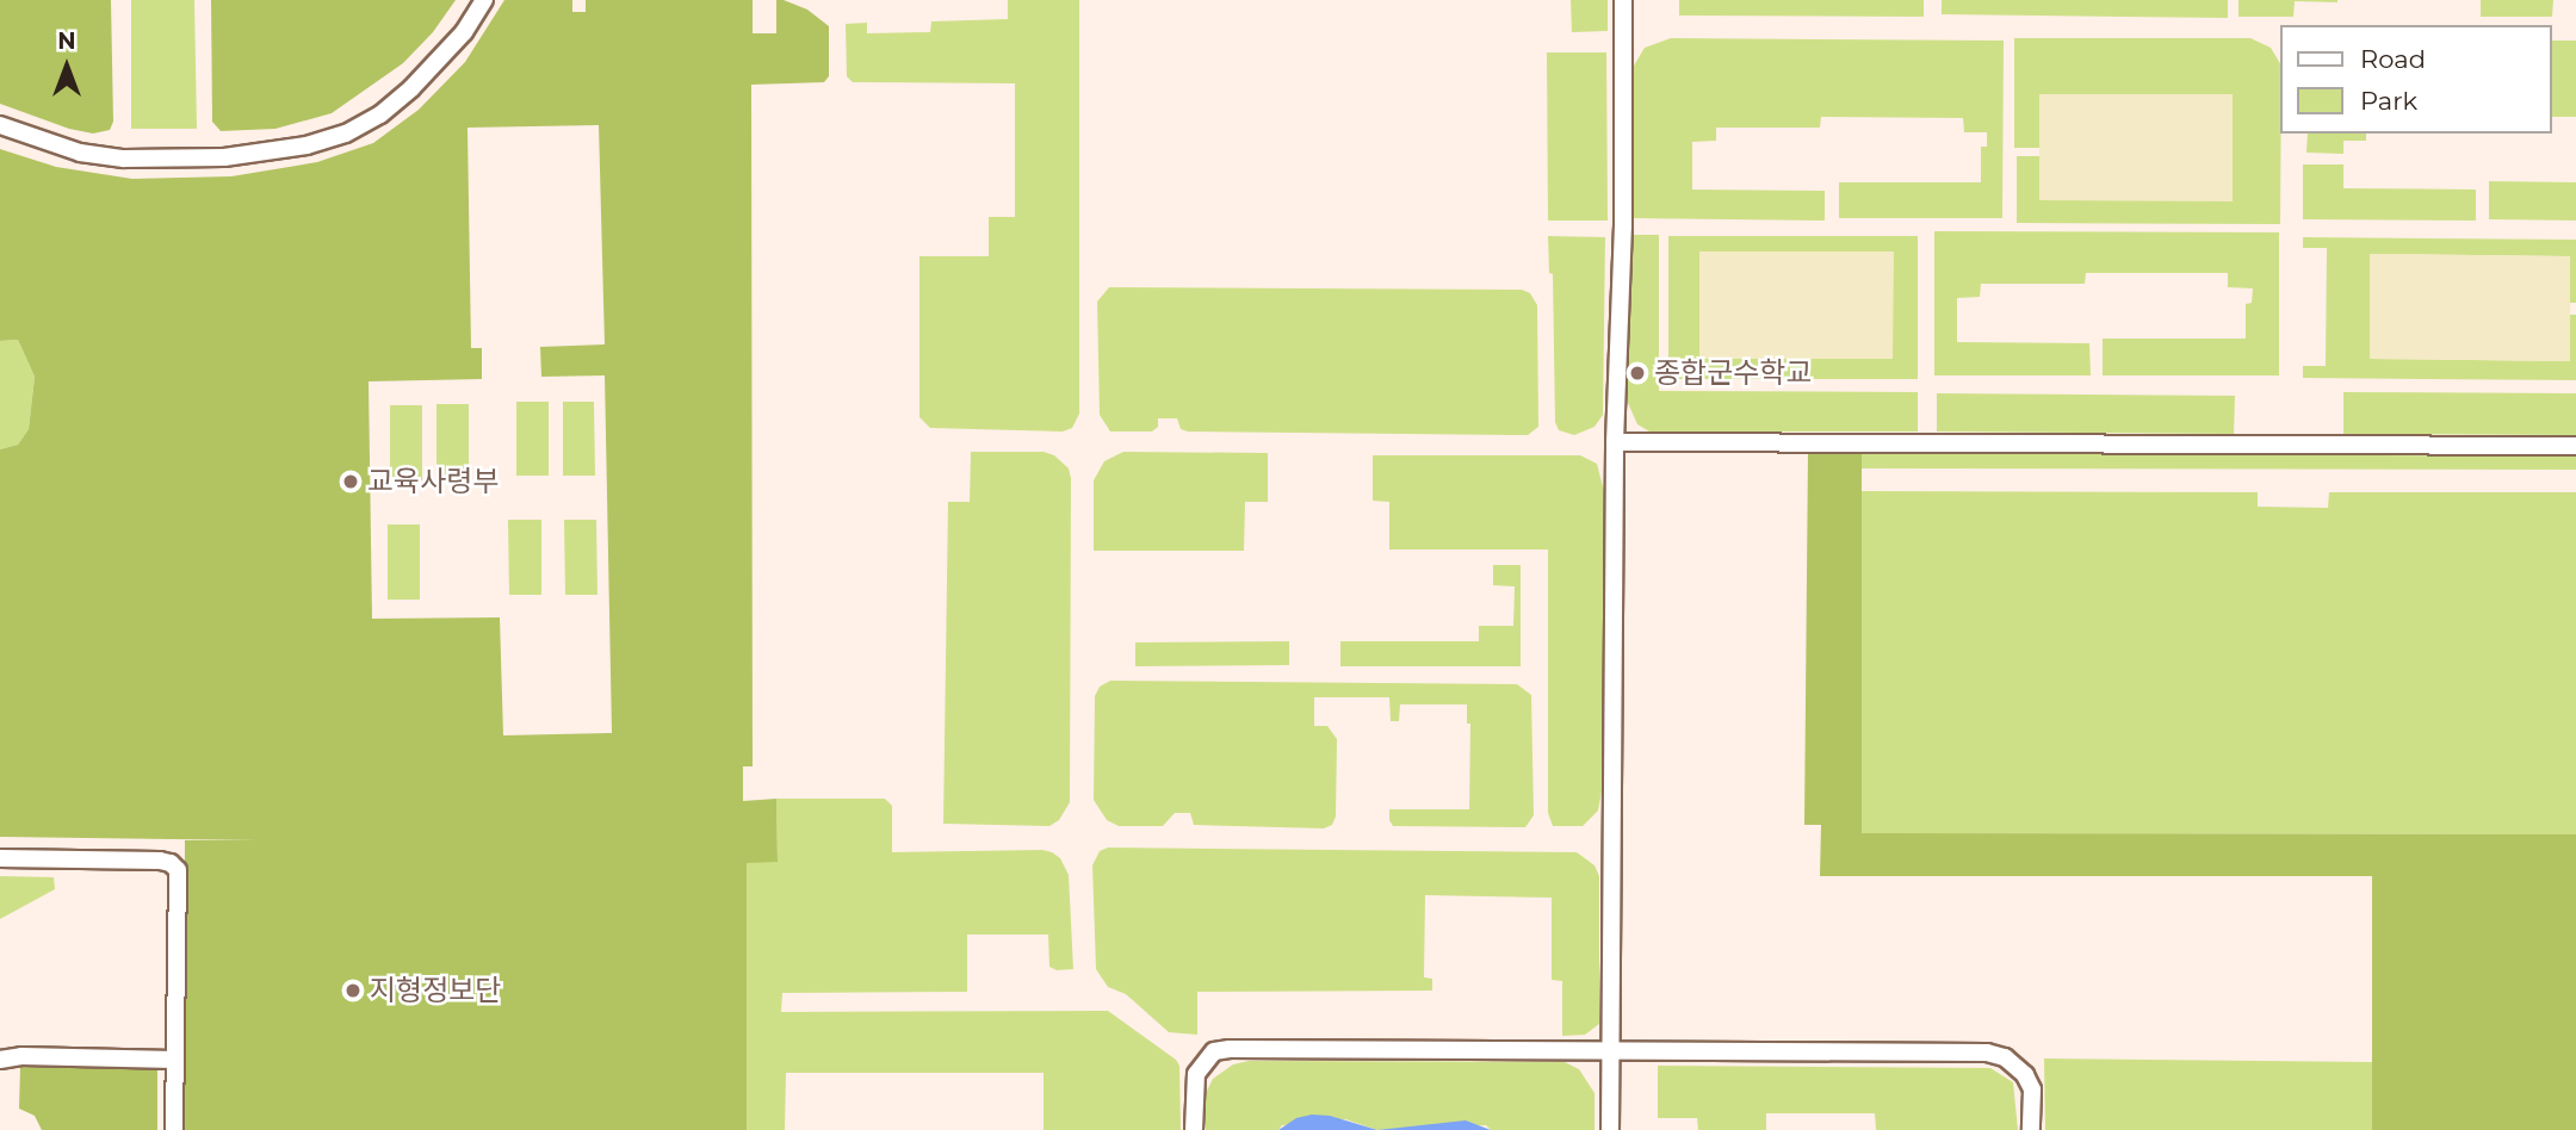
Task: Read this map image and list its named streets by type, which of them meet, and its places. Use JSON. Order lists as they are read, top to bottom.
{
  "places": ["종합군수학교", "교육사령부", "지형정보단"],
  "legend": ["Road", "Park"],
  "north": "top"
}
